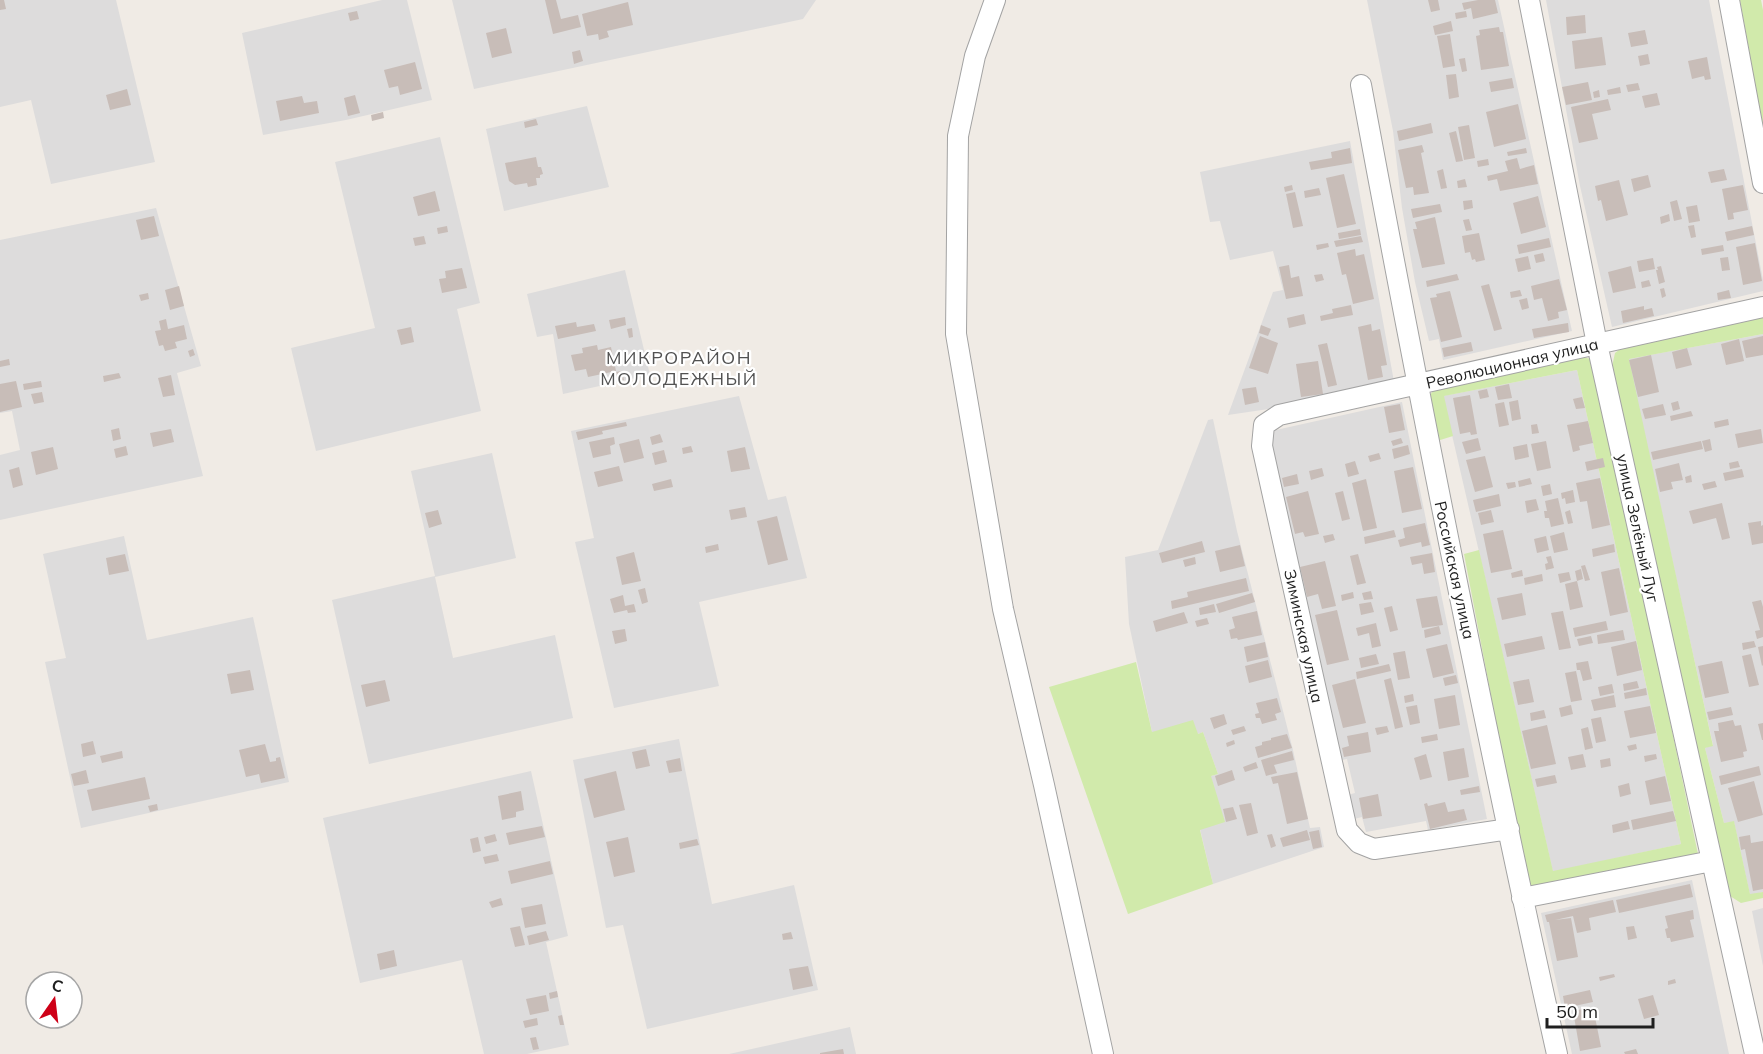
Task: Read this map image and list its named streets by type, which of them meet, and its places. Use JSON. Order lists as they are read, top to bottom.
{
  "streets": {
    "street": [
      "Революционная улица",
      "улица Зелёный Луг",
      "Российская улица",
      "Зиминская улица"
    ]
  },
  "crossings": [
    ["Революционная улица", "улица Зелёный Луг"],
    ["Революционная улица", "Российская улица"],
    ["Революционная улица", "Зиминская улица"],
    ["Российская улица", "Зиминская улица"]
  ],
  "districts": ["МИКРОРАЙОН МОЛОДЕЖНЫЙ"],
  "scale_bar": "50 m",
  "north": "top"
}
